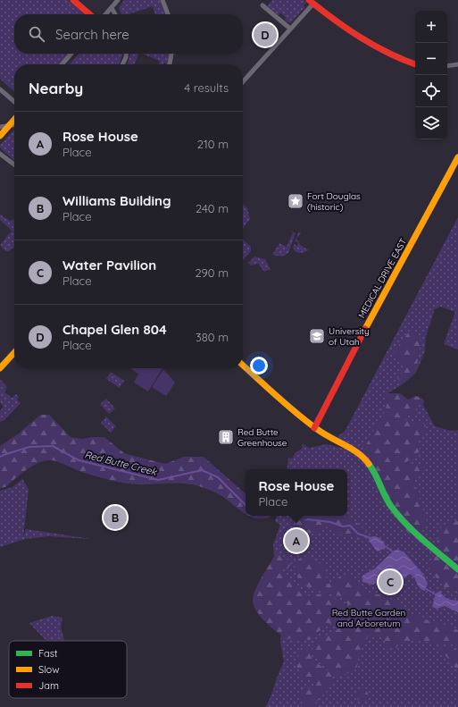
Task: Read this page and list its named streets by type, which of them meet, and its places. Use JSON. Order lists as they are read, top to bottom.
{
  "streets": {
    "street": ["MEDICAL DRIVE EAST"]
  },
  "water": ["Red Butte Creek"],
  "parks": ["Red Butte Garden and Arboretum"],
  "places": {
    "place": ["Fort Douglas (historic)"],
    "school or university": ["University of Utah"],
    "building": ["Red Butte Greenhouse"]
  },
  "legend": ["Fast", "Slow", "Jam"],
  "page": {
    "map_buttons": ["+", "−"],
    "search": "Search here",
    "pins": [
      "D",
      "B",
      "A",
      "C"
    ],
    "heading": ["Nearby", "4 results"],
    "list": [
      {
        "mark": "A",
        "name": "Rose House",
        "note": "Place",
        "value": "210 m"
      },
      {
        "mark": "B",
        "name": "Williams Building",
        "note": "Place",
        "value": "240 m"
      },
      {
        "mark": "C",
        "name": "Water Pavilion",
        "note": "Place",
        "value": "290 m"
      },
      {
        "mark": "D",
        "name": "Chapel Glen 804",
        "note": "Place",
        "value": "380 m"
      }
    ],
    "popup": ["Rose House", "Place"]
  }
}
